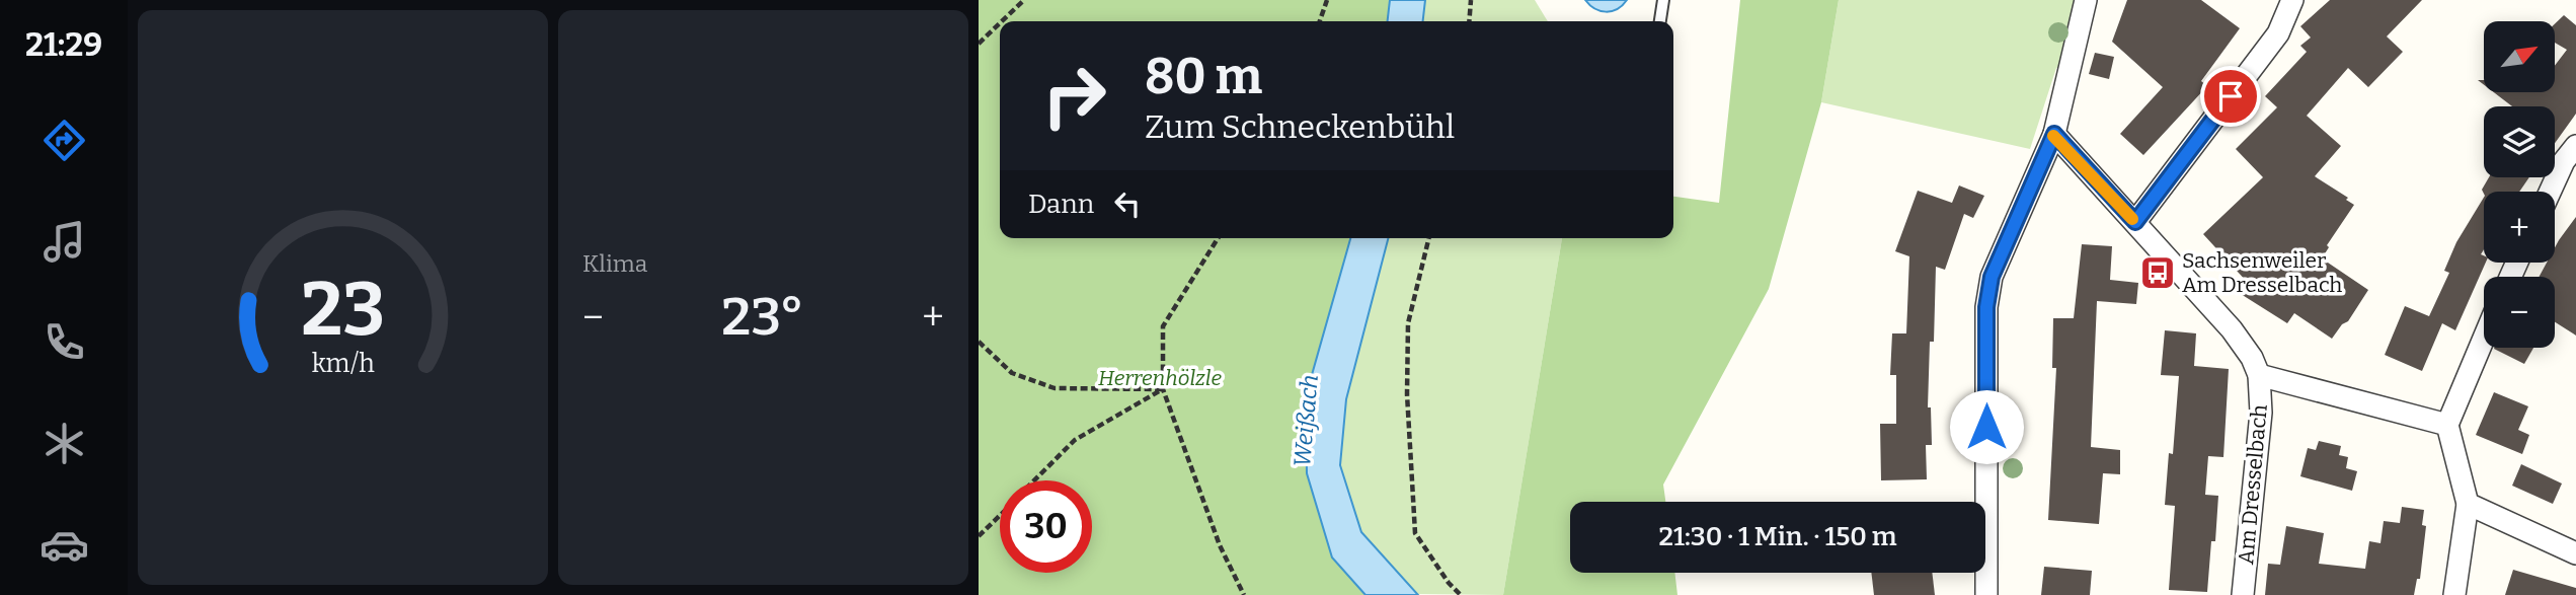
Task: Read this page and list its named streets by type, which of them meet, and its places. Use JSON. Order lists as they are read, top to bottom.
{
  "streets": {
    "street": ["Am Dresselbach"]
  },
  "water": ["Weißach"],
  "parks": ["Herrenhölzle"],
  "places": {
    "bus stop": ["Sachsenweiler Am Dresselbach"]
  },
  "north": "top right",
  "page": {
    "tabs": "21:29",
    "tile": "Klima",
    "map_buttons": ["+", "−"],
    "turn": ["80 m", "Zum Schneckenbühl"],
    "then": "Dann",
    "heat": ["−", "23°", "+"],
    "limit": "30",
    "trip": "21:30 · 1 Min. · 150 m",
    "gauge": ["23", "km/h"]
  }
}
